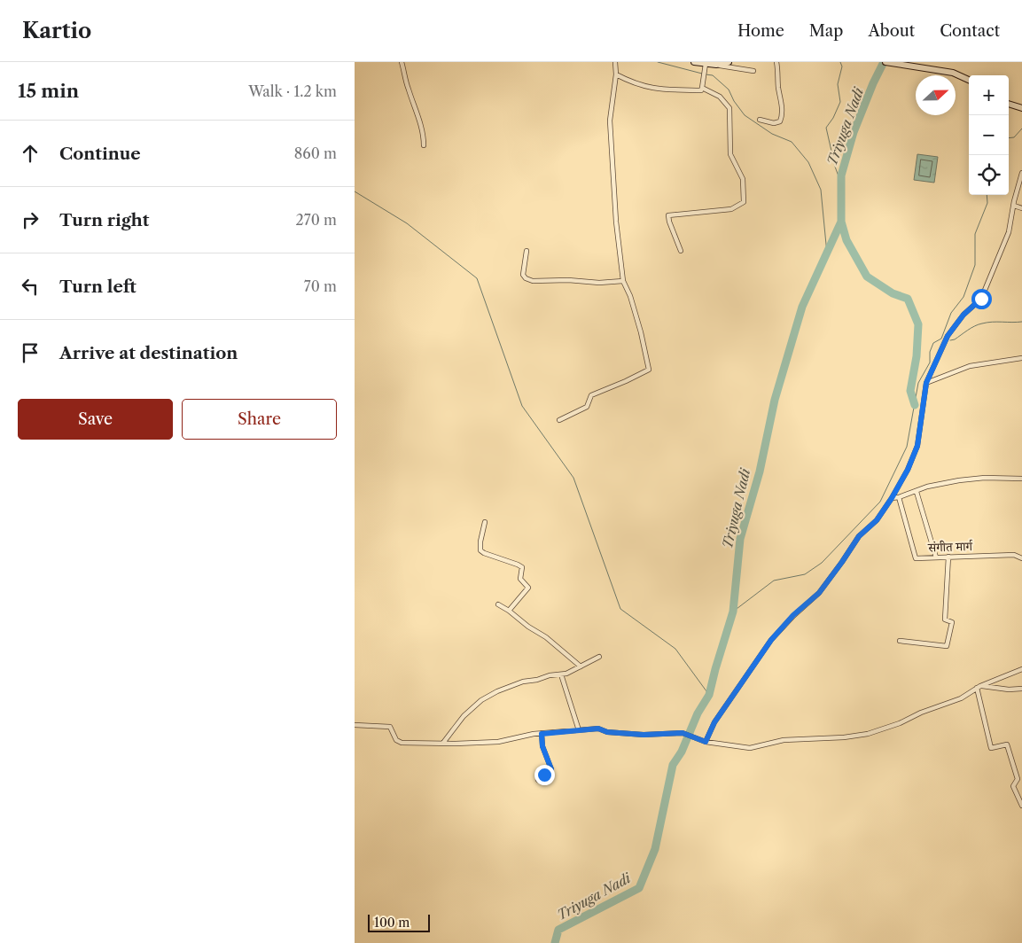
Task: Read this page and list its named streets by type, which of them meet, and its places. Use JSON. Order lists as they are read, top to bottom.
{
  "streets": {
    "street": ["संगीत मार्ग"]
  },
  "water": ["Triyuga Nadi"],
  "scale_bar": "100 m",
  "north": "right",
  "page": {
    "header": "Kartio",
    "nav": [
      "Home",
      "Map",
      "About",
      "Contact"
    ],
    "heading": ["15 min", "Walk · 1.2 km"],
    "map_buttons": ["+", "−"],
    "list": [
      ["Continue", "860 m"],
      ["Turn right", "270 m"],
      ["Turn left", "70 m"],
      "Arrive at destination"
    ],
    "buttons": ["Save", "Share"],
    "scale": "100 m"
  }
}
